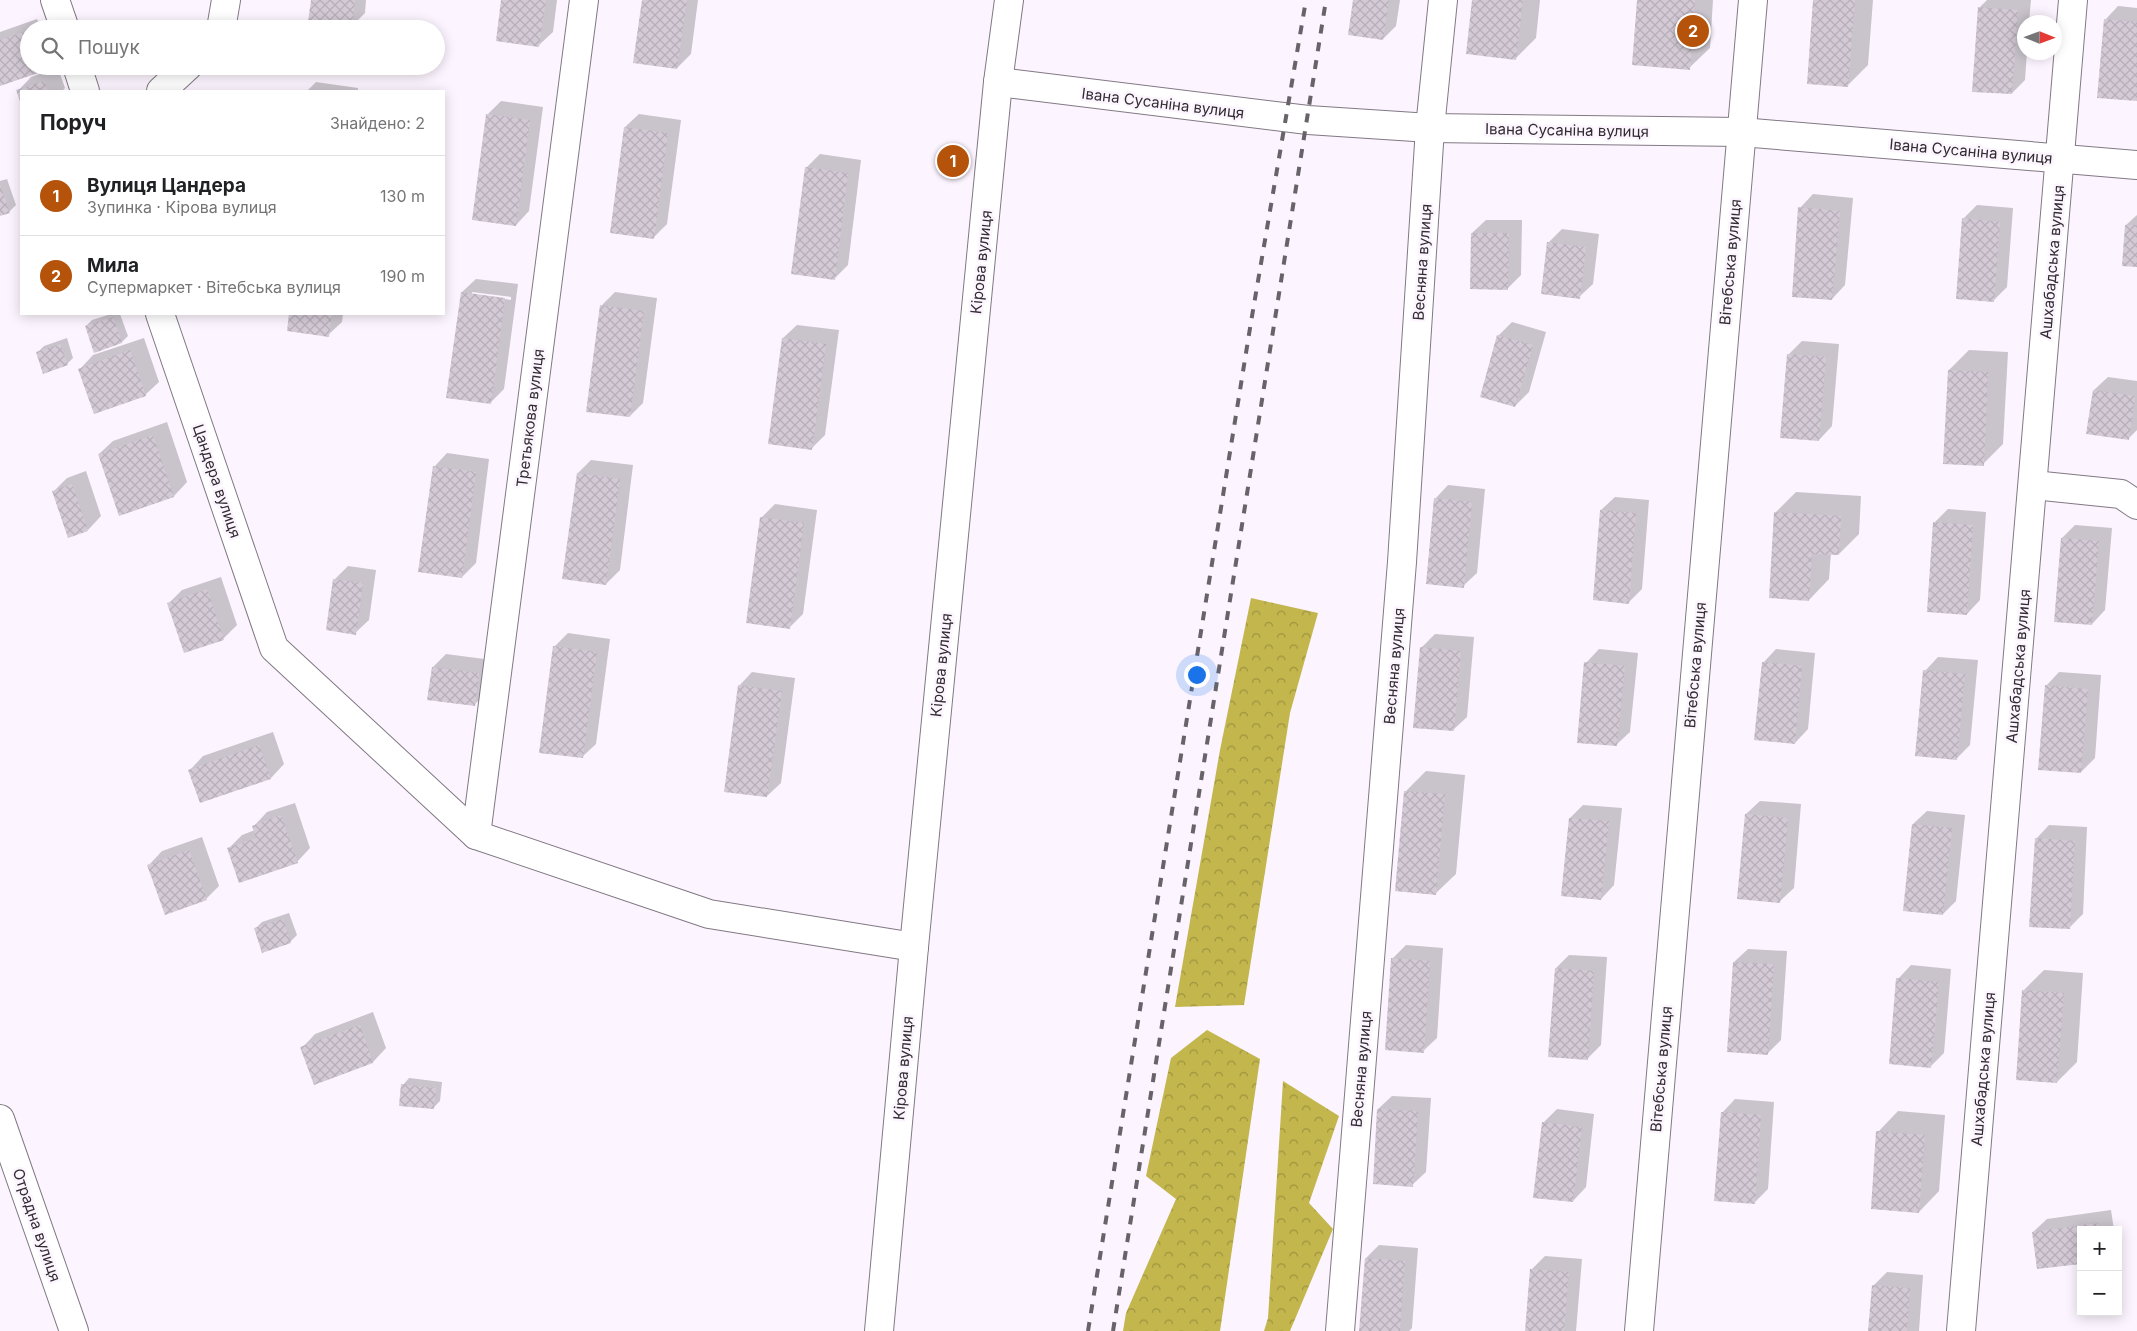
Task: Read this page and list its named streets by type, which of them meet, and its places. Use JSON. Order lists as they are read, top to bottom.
{
  "streets": {
    "street": [
      "Івана Сусаніна вулиця",
      "Кірова вулиця",
      "Весняна вулиця",
      "Вітебська вулиця",
      "Ашхабадська вулиця",
      "Третьякова вулиця",
      "Цандера вулиця",
      "Отрадна вулиця"
    ]
  },
  "crossings": [
    ["Івана Сусаніна вулиця", "Кірова вулиця"],
    ["Івана Сусаніна вулиця", "Весняна вулиця"],
    ["Івана Сусаніна вулиця", "Вітебська вулиця"],
    ["Івана Сусаніна вулиця", "Ашхабадська вулиця"],
    ["Третьякова вулиця", "Цандера вулиця"]
  ],
  "north": "right",
  "page": {
    "pins": ["2", "1"],
    "search": "Пошук",
    "heading": ["Поруч", "Знайдено: 2"],
    "list": [
      {
        "mark": "1",
        "name": "Вулиця Цандера",
        "note": "Зупинка · Кірова вулиця",
        "value": "130 m"
      },
      {
        "mark": "2",
        "name": "Мила",
        "note": "Супермаркет · Вітебська вулиця",
        "value": "190 m"
      }
    ],
    "map_buttons": ["+", "−"]
  }
}
